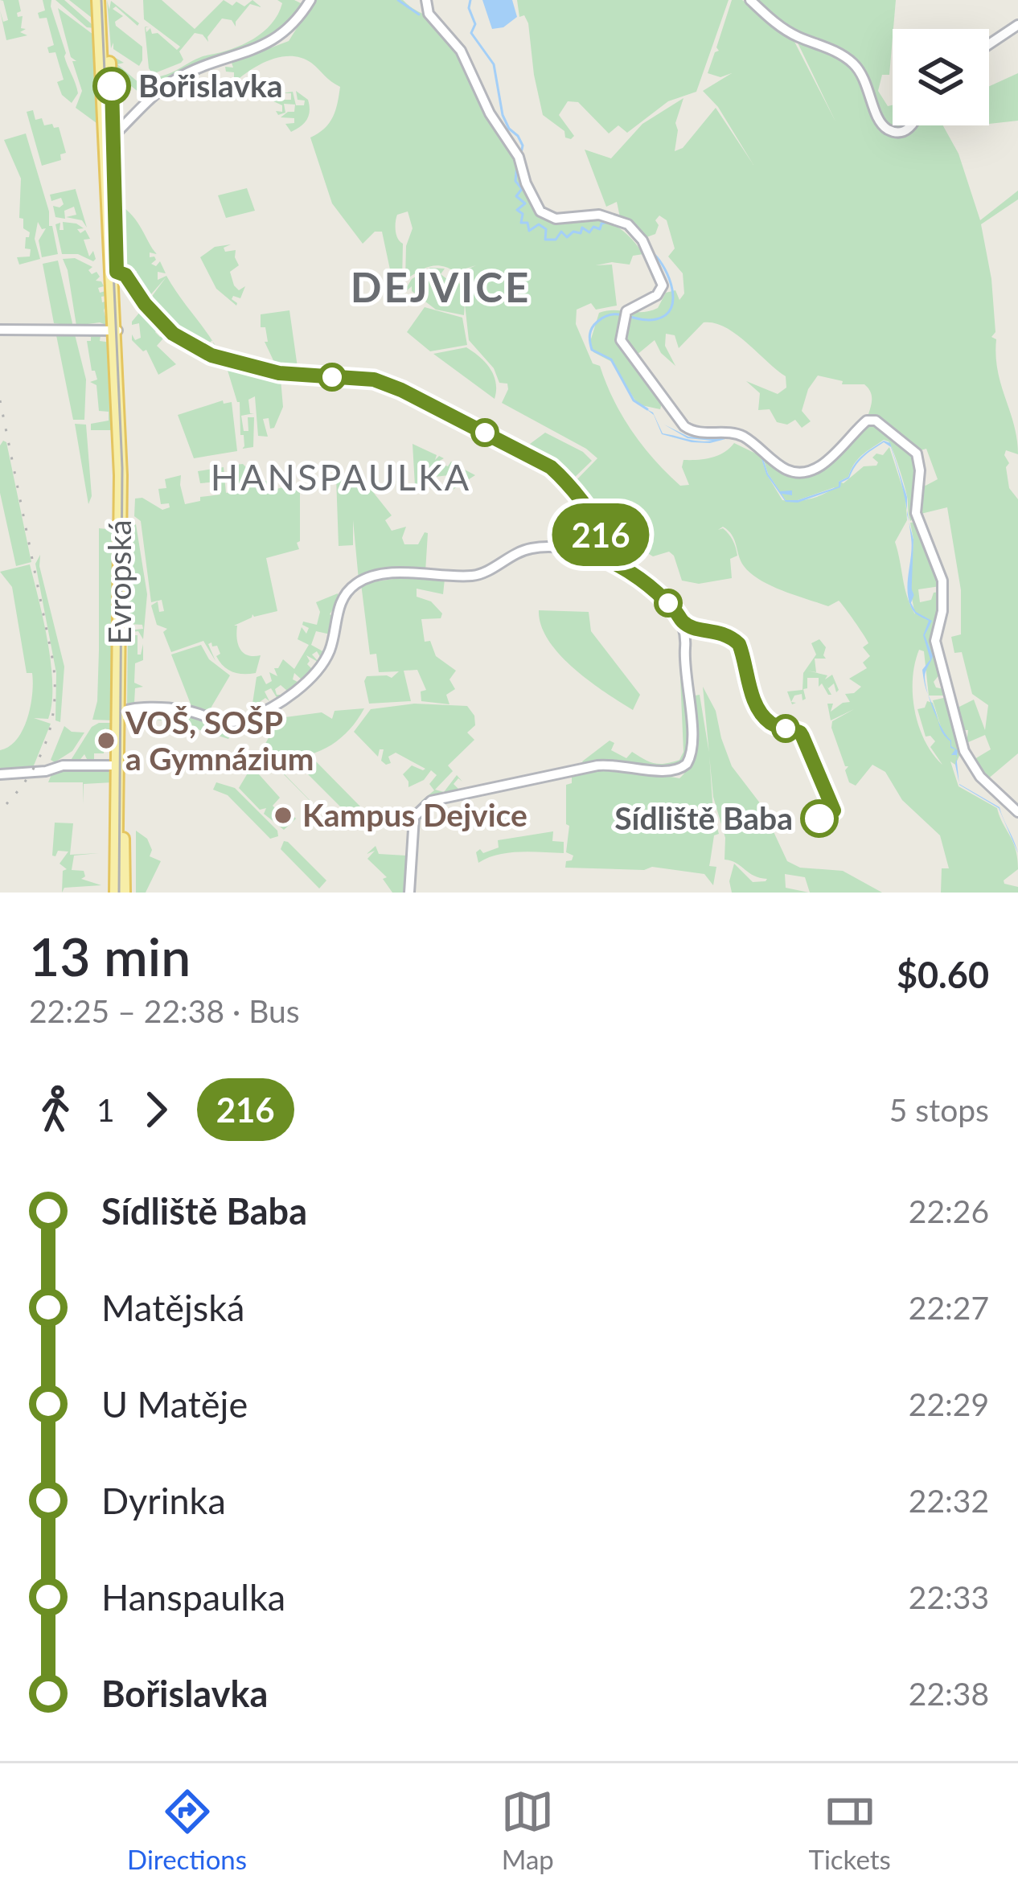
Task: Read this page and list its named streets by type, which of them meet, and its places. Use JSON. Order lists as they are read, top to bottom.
{
  "streets": {
    "main road": ["Evropská"]
  },
  "districts": ["DEJVICE", "HANSPAULKA"],
  "places": [
    "Bořislavka",
    "VOŠ, SOŠP a Gymnázium",
    "Kampus Dejvice",
    "Sídliště Baba"
  ],
  "lines": ["bus line 216"],
  "page": {
    "on_map": "216",
    "heading": ["13 min", "22:25 – 22:38 · Bus", "$0.60"],
    "legs": ["1", "216", "5 stops"],
    "list": [
      {
        "name": "Sídliště Baba",
        "value": "22:26"
      },
      {
        "name": "Matějská",
        "value": "22:27"
      },
      {
        "name": "U Matěje",
        "value": "22:29"
      },
      {
        "name": "Dyrinka",
        "value": "22:32"
      },
      {
        "name": "Hanspaulka",
        "value": "22:33"
      },
      {
        "name": "Bořislavka",
        "value": "22:38"
      }
    ],
    "tabs": ["Directions", "Map", "Tickets"]
  }
}
